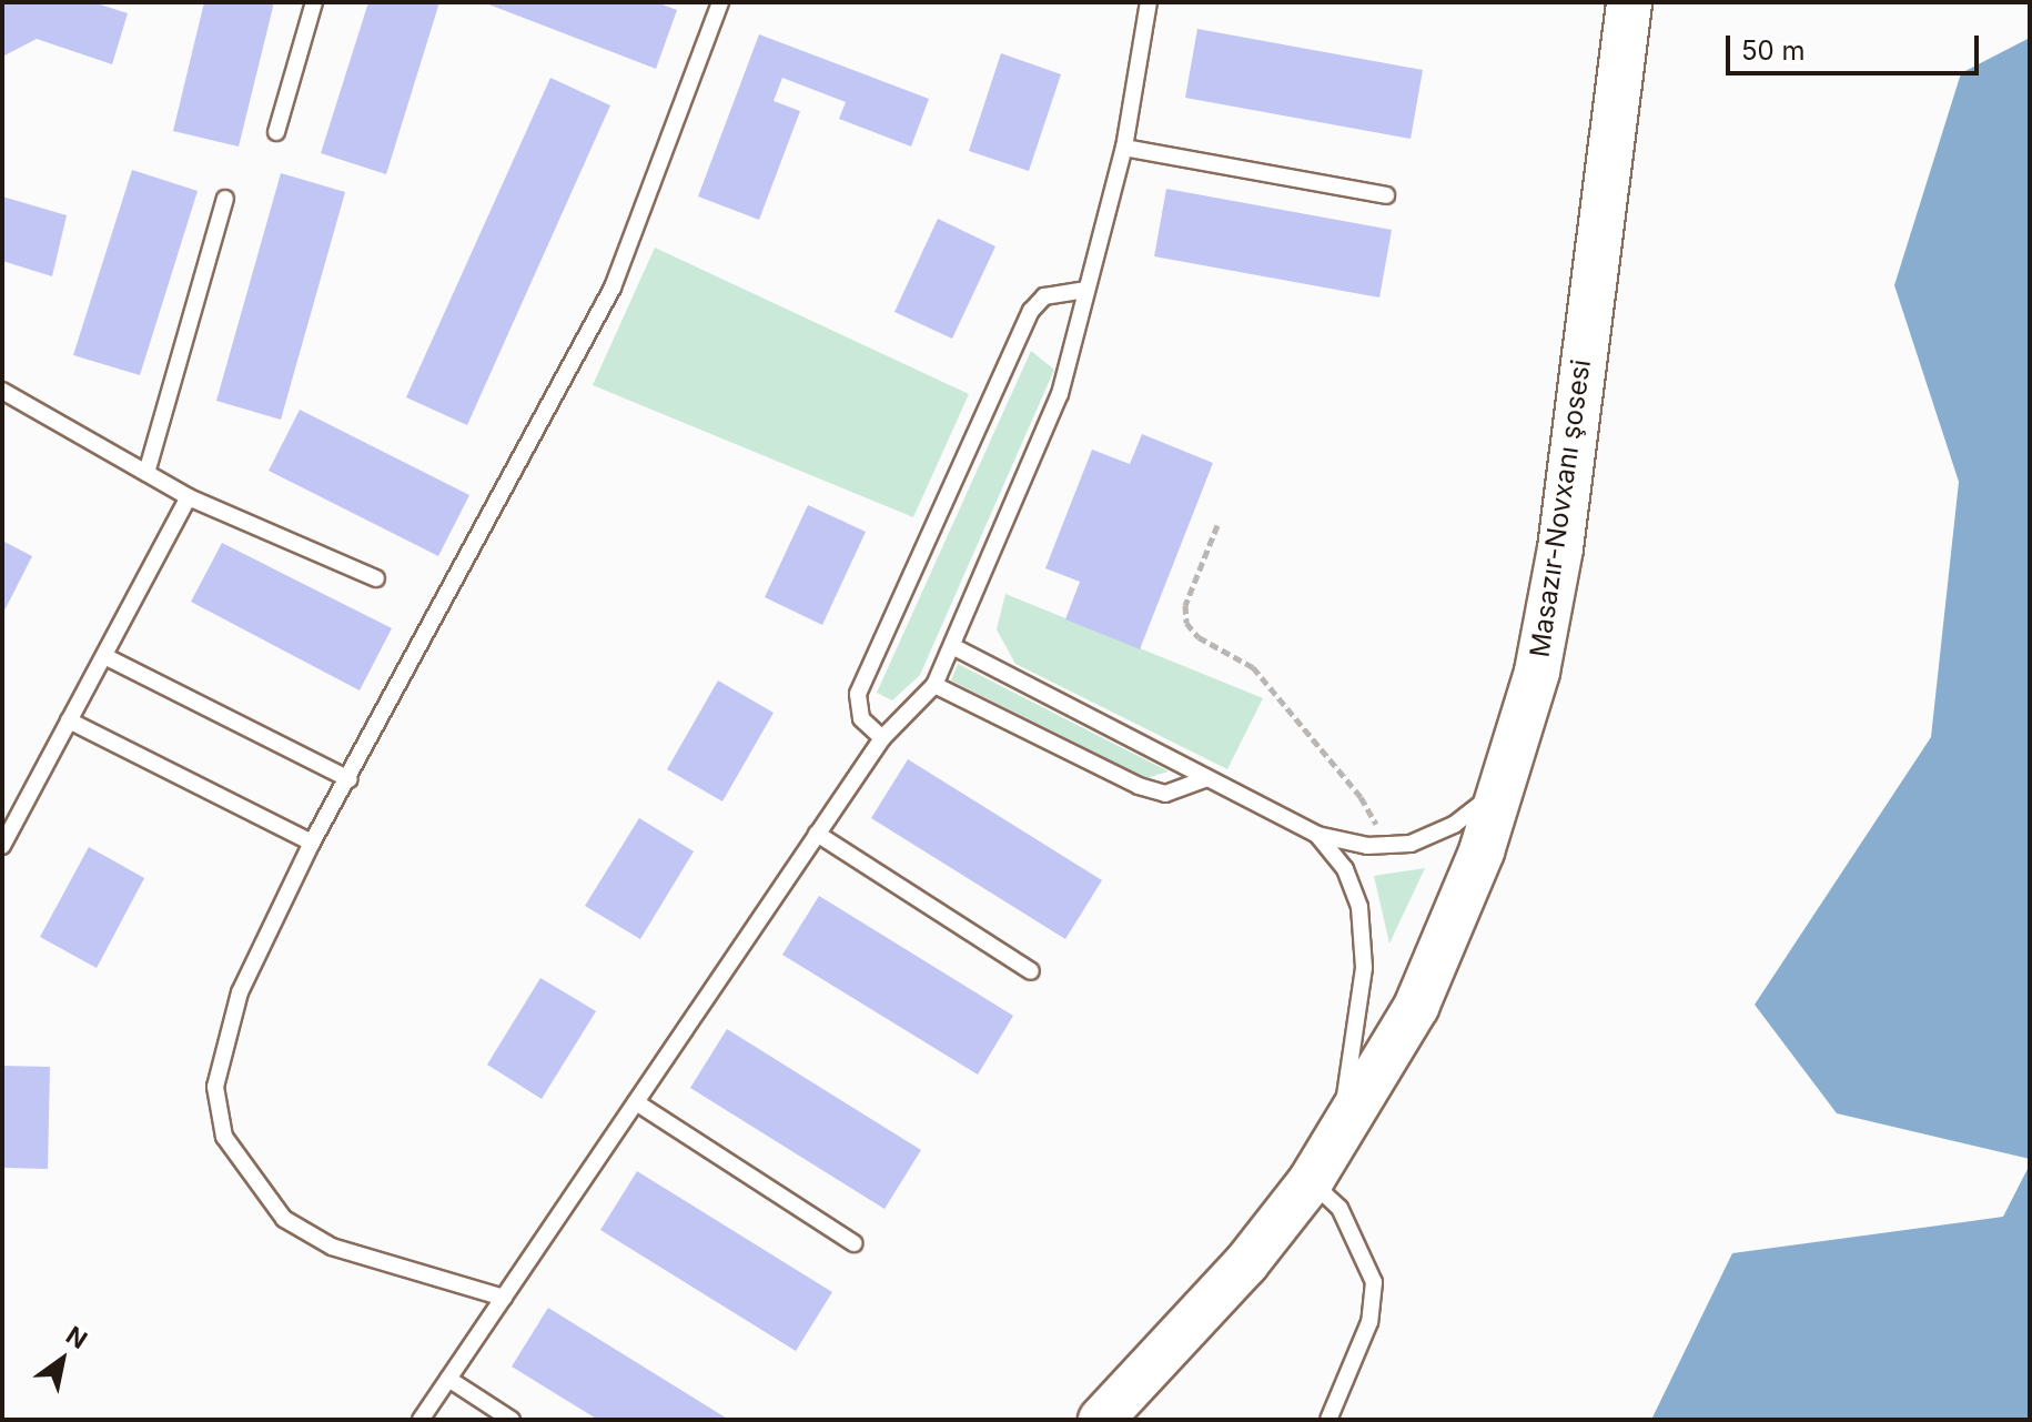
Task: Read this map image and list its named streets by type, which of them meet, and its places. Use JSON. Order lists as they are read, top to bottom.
{
  "streets": {
    "main road": ["Masazır-Novxanı şosesi"]
  },
  "scale_bar": "50 m",
  "north": "top right"
}
